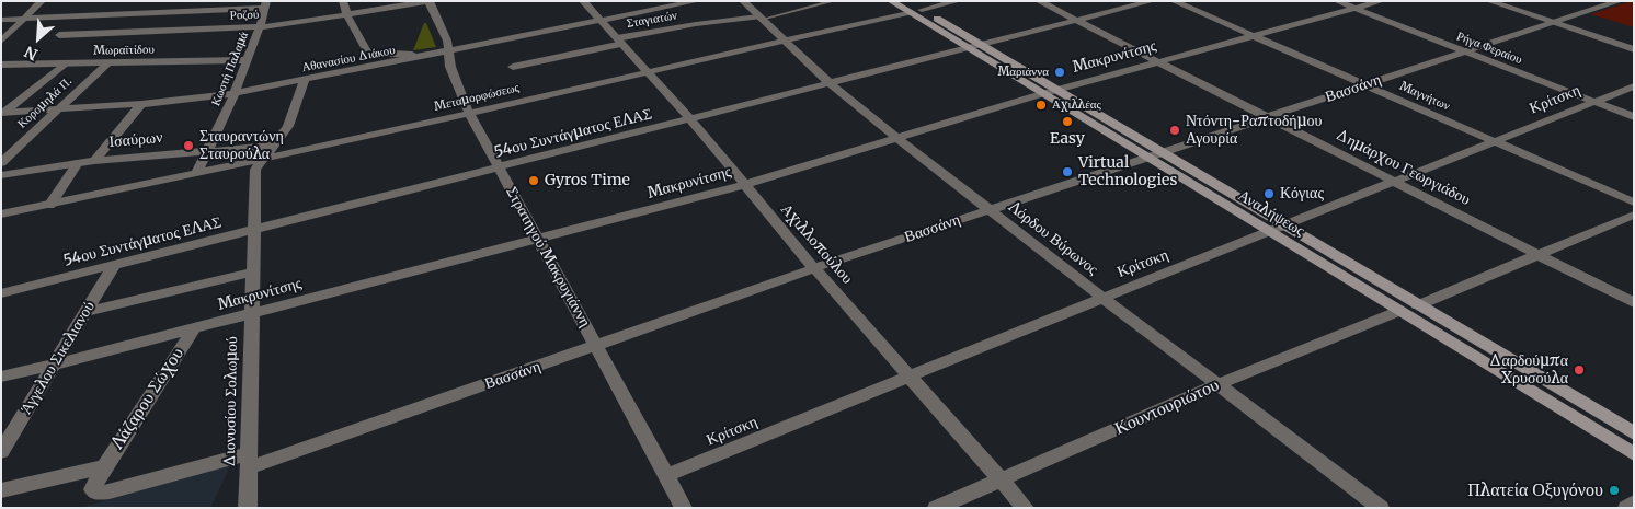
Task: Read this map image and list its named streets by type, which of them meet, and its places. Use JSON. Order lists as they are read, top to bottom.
{
  "streets": {
    "main road": ["Αναλήψεως"],
    "street": [
      "Ροζού",
      "Σταγιατών",
      "Ρήγα Φεραίου",
      "Μωραϊτίδου",
      "Μακρυνίτσης",
      "Αθανασίου Διάκου",
      "Κωστή Παλαμά",
      "Βασσάνη",
      "Μαγνήτων",
      "Μεταμορφώσεως",
      "Κρίτσκη",
      "Κορομηλά Π.",
      "54ου Συντάγματος ΕΛΑΣ",
      "Ισαύρων",
      "Δημάρχου Γεωργιάδου",
      "Λόρδου Βύρωνος",
      "Αχιλλοπούλου",
      "Στρατηγού Μακρυγιάννη",
      "Άγγελου Σικελιανού",
      "Λάζαρου Σώχου",
      "Διονυσίου Σολωμού",
      "Κουντουριώτου"
    ]
  },
  "crossings": [
    ["Ροζού", "Κωστή Παλαμά"],
    ["Ροζού", "Στρατηγού Μακρυγιάννη"],
    ["Σταγιατών", "Λόρδου Βύρωνος"],
    ["Σταγιατών", "Αχιλλοπούλου"],
    ["Ρήγα Φεραίου", "Μακρυνίτσης"],
    ["Ρήγα Φεραίου", "Βασσάνη"],
    ["Ρήγα Φεραίου", "Κρίτσκη"],
    ["Μωραϊτίδου", "Κωστή Παλαμά"],
    ["Μωραϊτίδου", "Κορομηλά Π."],
    ["Μακρυνίτσης", "Μαγνήτων"],
    ["Μακρυνίτσης", "Δημάρχου Γεωργιάδου"],
    ["Μακρυνίτσης", "Αναλήψεως"],
    ["Μακρυνίτσης", "Λόρδου Βύρωνος"],
    ["Μακρυνίτσης", "Αχιλλοπούλου"],
    ["Μακρυνίτσης", "Στρατηγού Μακρυγιάννη"],
    ["Μακρυνίτσης", "Άγγελου Σικελιανού"],
    ["Μακρυνίτσης", "Λάζαρου Σώχου"],
    ["Μακρυνίτσης", "Διονυσίου Σολωμού"],
    ["Αθανασίου Διάκου", "Κωστή Παλαμά"],
    ["Αθανασίου Διάκου", "Κορομηλά Π."],
    ["Αθανασίου Διάκου", "Αχιλλοπούλου"],
    ["Αθανασίου Διάκου", "Στρατηγού Μακρυγιάννη"],
    ["Αθανασίου Διάκου", "Διονυσίου Σολωμού"],
    ["Κωστή Παλαμά", "Μεταμορφώσεως"],
    ["Κωστή Παλαμά", "Ισαύρων"],
    ["Βασσάνη", "Μαγνήτων"],
    ["Βασσάνη", "Δημάρχου Γεωργιάδου"],
    ["Βασσάνη", "Αναλήψεως"],
    ["Βασσάνη", "Λόρδου Βύρωνος"],
    ["Βασσάνη", "Αχιλλοπούλου"],
    ["Βασσάνη", "Στρατηγού Μακρυγιάννη"],
    ["Βασσάνη", "Λάζαρου Σώχου"],
    ["Βασσάνη", "Διονυσίου Σολωμού"],
    ["Μαγνήτων", "Κρίτσκη"],
    ["Μεταμορφώσεως", "Αναλήψεως"],
    ["Μεταμορφώσεως", "Λόρδου Βύρωνος"],
    ["Μεταμορφώσεως", "Αχιλλοπούλου"],
    ["Μεταμορφώσεως", "Στρατηγού Μακρυγιάννη"],
    ["Μεταμορφώσεως", "Διονυσίου Σολωμού"],
    ["Κρίτσκη", "Δημάρχου Γεωργιάδου"],
    ["Κρίτσκη", "Αναλήψεως"],
    ["Κρίτσκη", "Λόρδου Βύρωνος"],
    ["Κρίτσκη", "Αχιλλοπούλου"],
    ["Κρίτσκη", "Στρατηγού Μακρυγιάννη"],
    ["54ου Συντάγματος ΕΛΑΣ", "Δημάρχου Γεωργιάδου"],
    ["54ου Συντάγματος ΕΛΑΣ", "Αναλήψεως"],
    ["54ου Συντάγματος ΕΛΑΣ", "Λόρδου Βύρωνος"],
    ["54ου Συντάγματος ΕΛΑΣ", "Αχιλλοπούλου"],
    ["54ου Συντάγματος ΕΛΑΣ", "Στρατηγού Μακρυγιάννη"],
    ["54ου Συντάγματος ΕΛΑΣ", "Άγγελου Σικελιανού"],
    ["54ου Συντάγματος ΕΛΑΣ", "Διονυσίου Σολωμού"],
    ["Ισαύρων", "Διονυσίου Σολωμού"],
    ["Αναλήψεως", "Κουντουριώτου"],
    ["Λόρδου Βύρωνος", "Κουντουριώτου"],
    ["Αχιλλοπούλου", "Κουντουριώτου"],
    ["Λάζαρου Σώχου", "Διονυσίου Σολωμού"]
  ],
  "places": [
    "Μαριάννα",
    "Αχιλλέας",
    "Easy",
    "Ντόντη-Ραπτοδήμου Αγουρία",
    "Σταυραντώνη Σταυρούλα",
    "Virtual Technologies",
    "Gyros Time",
    "Κόγιας",
    "Δαρδούμπα Χρυσούλα",
    "Πλατεία Οξυγόνου"
  ],
  "north": "bottom left"
}
